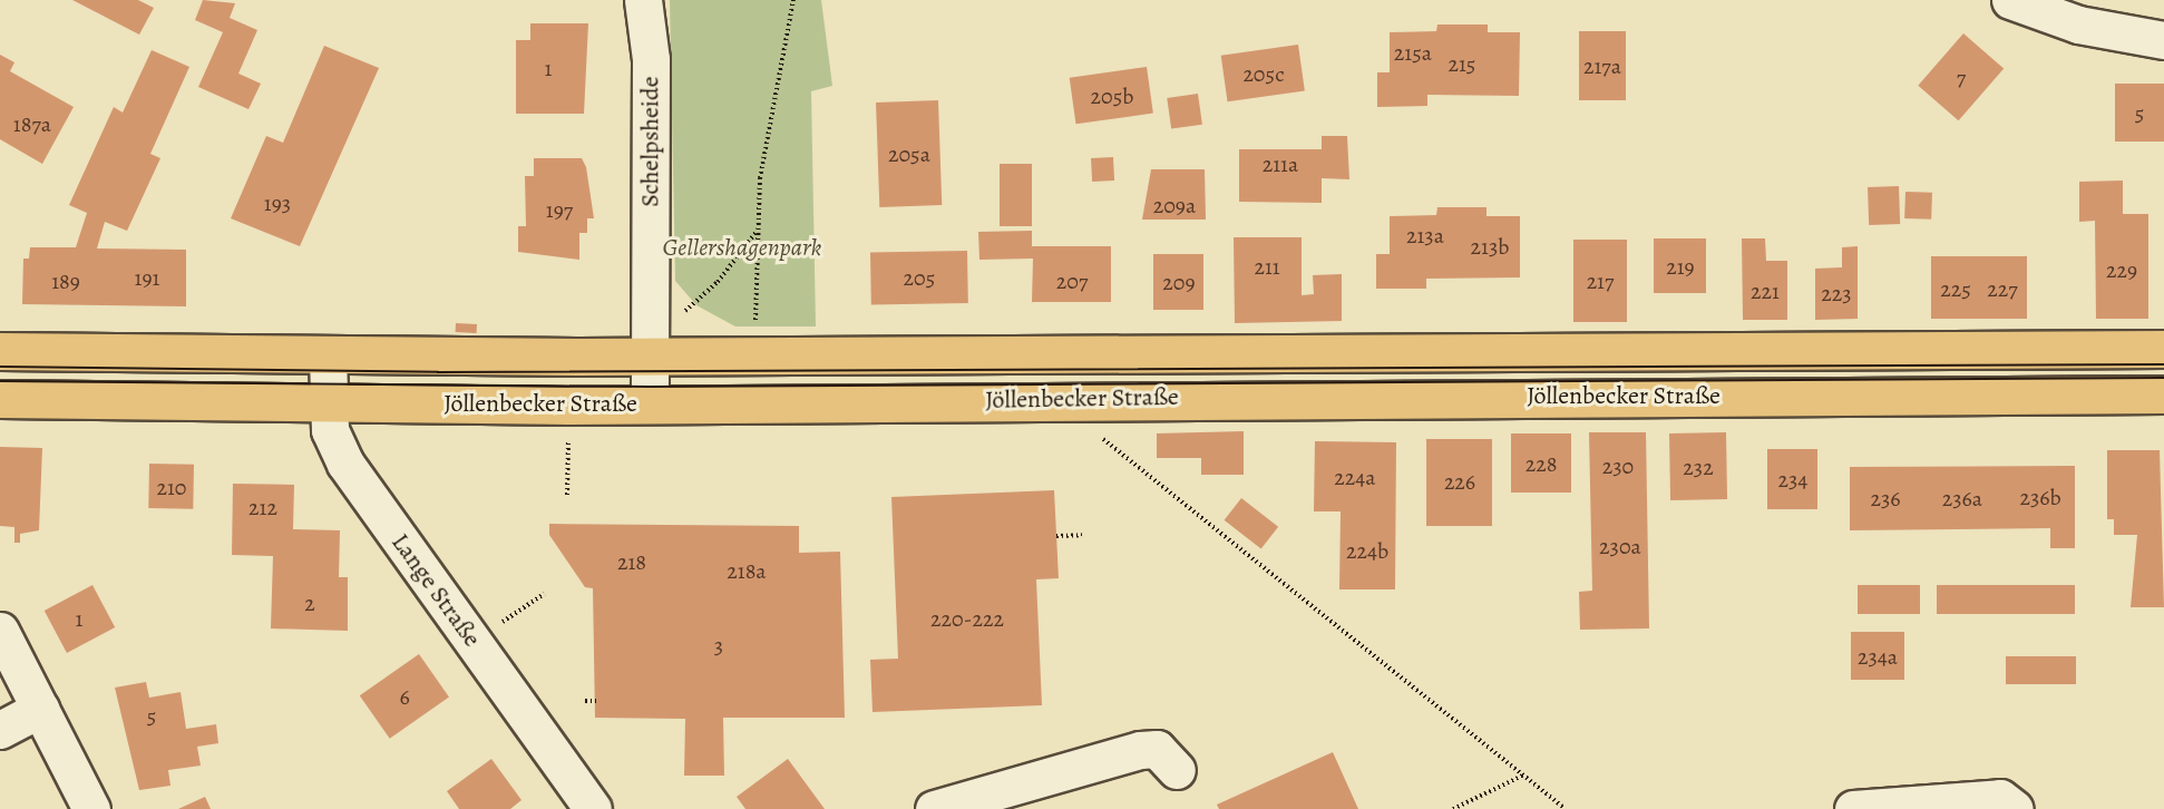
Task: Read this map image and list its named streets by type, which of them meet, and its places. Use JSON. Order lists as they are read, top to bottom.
{
  "streets": {
    "main road": ["Jöllenbecker Straße"],
    "street": ["Schelpsheide", "Lange Straße"]
  },
  "crossings": [
    ["Schelpsheide", "Jöllenbecker Straße"],
    ["Jöllenbecker Straße", "Lange Straße"]
  ],
  "parks": ["Gellershagenpark"],
  "house_numbers": [
    "215a",
    "215",
    "217a",
    "1",
    "205c",
    "7",
    "205b",
    "5",
    "187a",
    "205a",
    "211a",
    "193",
    "209a",
    "197",
    "213a",
    "213b",
    "211",
    "219",
    "229",
    "191",
    "205",
    "189",
    "207",
    "217",
    "209",
    "225",
    "227",
    "221",
    "223",
    "228",
    "230",
    "232",
    "224a",
    "234",
    "226",
    "210",
    "236b",
    "236",
    "236a",
    "212",
    "230a",
    "224b",
    "218",
    "218a",
    "2",
    "1",
    "220-222",
    "3",
    "234a",
    "6",
    "5"
  ]
}
